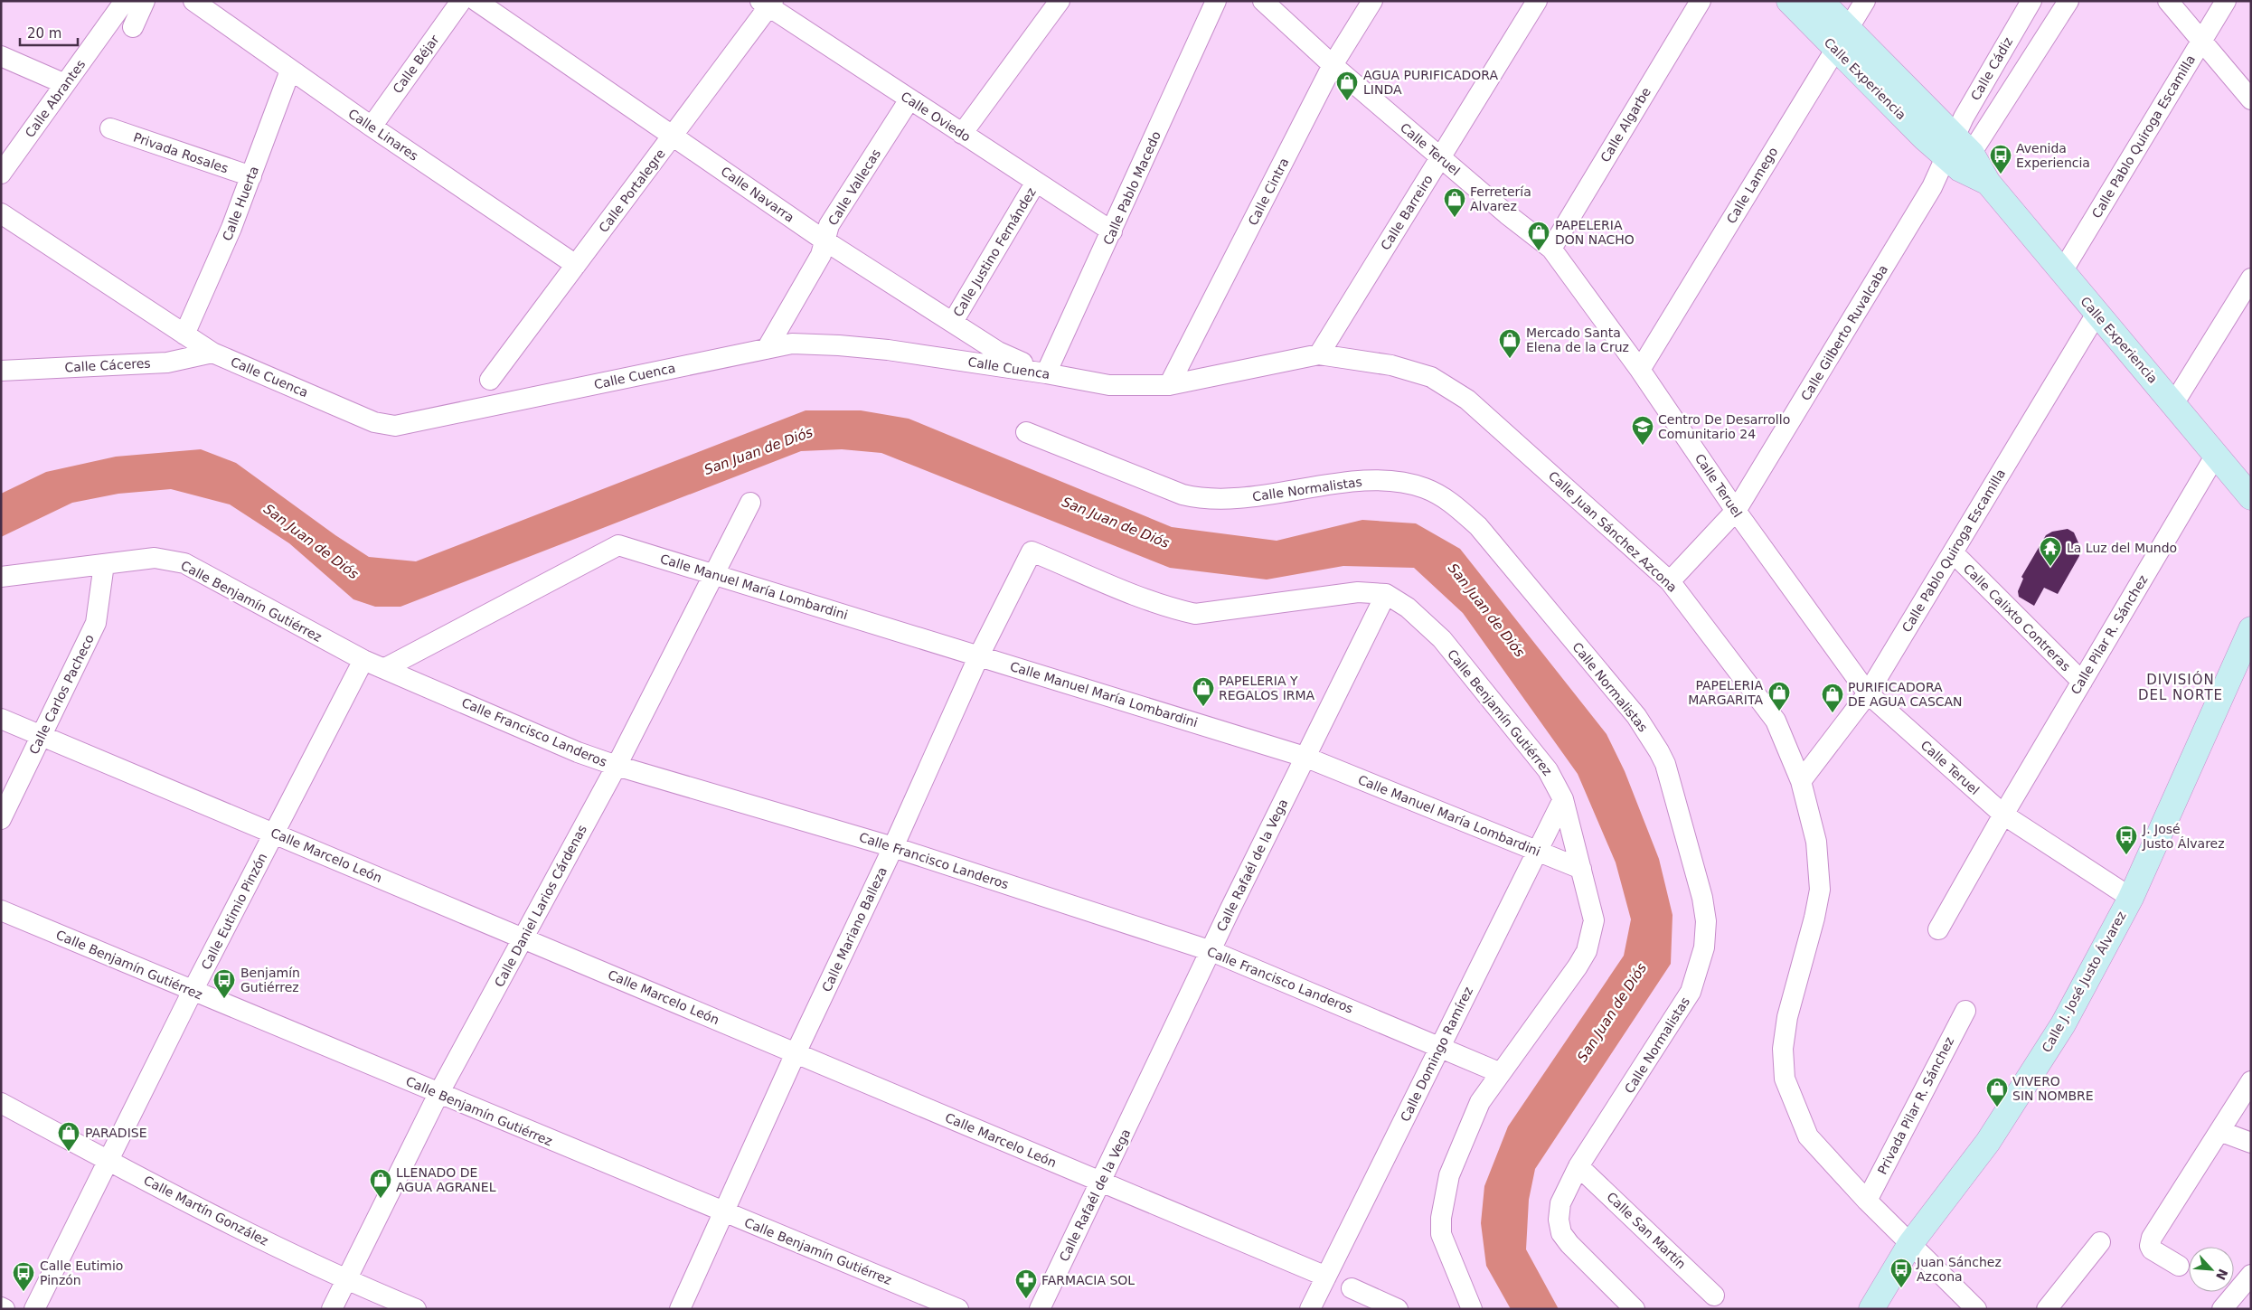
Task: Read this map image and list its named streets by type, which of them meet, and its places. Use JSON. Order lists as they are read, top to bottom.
{
  "streets": {
    "street": [
      "Calle Béjar",
      "Calle Cádiz",
      "Calle Experiencia",
      "Calle Abrantes",
      "Calle Oviedo",
      "Calle Algarbe",
      "Calle Linares",
      "Calle Pablo Quiroga Escamilla",
      "Calle Teruel",
      "Privada Rosales",
      "Calle Lamego",
      "Calle Vallecas",
      "Calle Pablo Macedo",
      "Calle Portalegre",
      "Calle Cintra",
      "Calle Navarra",
      "Calle Huerta",
      "Calle Barreiro",
      "Calle Justino Fernández",
      "Calle Gilberto Ruvalcaba",
      "Calle Cáceres",
      "Calle Cuenca",
      "Calle Normalistas",
      "Calle Juan Sánchez Azcona",
      "Calle Manuel María Lombardini",
      "Calle Benjamín Gutiérrez",
      "Calle Calixto Contreras",
      "Calle Pilar R. Sánchez",
      "Calle Carlos Pacheco",
      "Calle Francisco Landeros",
      "Calle Marcelo León",
      "Calle Rafaél de la Vega",
      "Calle Daniel Larios Cárdenas",
      "Calle Eutimio Pinzón",
      "Calle Mariano Balleza",
      "Calle J. José Justo Álvarez",
      "Calle Domingo Ramírez",
      "Privada Pilar R. Sánchez",
      "Calle Martín González",
      "Calle San Martín"
    ]
  },
  "crossings": [
    ["Calle Béjar", "Calle Linares"],
    ["Calle Cádiz", "Calle Experiencia"],
    ["Calle Cádiz", "Calle Gilberto Ruvalcaba"],
    ["Calle Experiencia", "Calle Pablo Quiroga Escamilla"],
    ["Calle Experiencia", "Calle Lamego"],
    ["Calle Experiencia", "Calle Gilberto Ruvalcaba"],
    ["Calle Experiencia", "Calle Pilar R. Sánchez"],
    ["Calle Oviedo", "Calle Vallecas"],
    ["Calle Oviedo", "Calle Pablo Macedo"],
    ["Calle Oviedo", "Calle Portalegre"],
    ["Calle Oviedo", "Calle Justino Fernández"],
    ["Calle Algarbe", "Calle Teruel"],
    ["Calle Linares", "Calle Portalegre"],
    ["Calle Linares", "Calle Huerta"],
    ["Calle Pablo Quiroga Escamilla", "Calle Teruel"],
    ["Calle Pablo Quiroga Escamilla", "Calle Juan Sánchez Azcona"],
    ["Calle Pablo Quiroga Escamilla", "Calle Calixto Contreras"],
    ["Calle Teruel", "Calle Lamego"],
    ["Calle Teruel", "Calle Cintra"],
    ["Calle Teruel", "Calle Barreiro"],
    ["Calle Teruel", "Calle Gilberto Ruvalcaba"],
    ["Calle Teruel", "Calle Pilar R. Sánchez"],
    ["Calle Teruel", "Calle J. José Justo Álvarez"],
    ["Privada Rosales", "Calle Huerta"],
    ["Calle Vallecas", "Calle Navarra"],
    ["Calle Vallecas", "Calle Cuenca"],
    ["Calle Pablo Macedo", "Calle Navarra"],
    ["Calle Pablo Macedo", "Calle Cuenca"],
    ["Calle Portalegre", "Calle Navarra"],
    ["Calle Cintra", "Calle Cuenca"],
    ["Calle Navarra", "Calle Justino Fernández"],
    ["Calle Navarra", "Calle Cuenca"],
    ["Calle Huerta", "Calle Cuenca"],
    ["Calle Barreiro", "Calle Cuenca"],
    ["Calle Barreiro", "Calle Juan Sánchez Azcona"],
    ["Calle Gilberto Ruvalcaba", "Calle Juan Sánchez Azcona"],
    ["Calle Cáceres", "Calle Cuenca"],
    ["Calle Cuenca", "Calle Juan Sánchez Azcona"],
    ["Calle Normalistas", "Calle San Martín"],
    ["Calle Juan Sánchez Azcona", "Calle J. José Justo Álvarez"],
    ["Calle Juan Sánchez Azcona", "Privada Pilar R. Sánchez"],
    ["Calle Manuel María Lombardini", "Calle Benjamín Gutiérrez"],
    ["Calle Manuel María Lombardini", "Calle Francisco Landeros"],
    ["Calle Manuel María Lombardini", "Calle Rafaél de la Vega"],
    ["Calle Manuel María Lombardini", "Calle Daniel Larios Cárdenas"],
    ["Calle Manuel María Lombardini", "Calle Mariano Balleza"],
    ["Calle Manuel María Lombardini", "Calle Domingo Ramírez"],
    ["Calle Benjamín Gutiérrez", "Calle Carlos Pacheco"],
    ["Calle Benjamín Gutiérrez", "Calle Francisco Landeros"],
    ["Calle Benjamín Gutiérrez", "Calle Rafaél de la Vega"],
    ["Calle Benjamín Gutiérrez", "Calle Daniel Larios Cárdenas"],
    ["Calle Benjamín Gutiérrez", "Calle Eutimio Pinzón"],
    ["Calle Benjamín Gutiérrez", "Calle Mariano Balleza"],
    ["Calle Benjamín Gutiérrez", "Calle Domingo Ramírez"],
    ["Calle Calixto Contreras", "Calle Pilar R. Sánchez"],
    ["Calle Carlos Pacheco", "Calle Marcelo León"],
    ["Calle Francisco Landeros", "Calle Rafaél de la Vega"],
    ["Calle Francisco Landeros", "Calle Daniel Larios Cárdenas"],
    ["Calle Francisco Landeros", "Calle Eutimio Pinzón"],
    ["Calle Francisco Landeros", "Calle Mariano Balleza"],
    ["Calle Francisco Landeros", "Calle Domingo Ramírez"],
    ["Calle Marcelo León", "Calle Rafaél de la Vega"],
    ["Calle Marcelo León", "Calle Daniel Larios Cárdenas"],
    ["Calle Marcelo León", "Calle Eutimio Pinzón"],
    ["Calle Marcelo León", "Calle Mariano Balleza"],
    ["Calle Marcelo León", "Calle Domingo Ramírez"],
    ["Calle Daniel Larios Cárdenas", "Calle Martín González"],
    ["Calle Eutimio Pinzón", "Calle Martín González"]
  ],
  "districts": ["DIVISIÓN DEL NORTE"],
  "water": ["San Juan de Diós"],
  "places": {
    "shop": [
      "AGUA PURIFICADORA LINDA",
      "Ferretería Alvarez",
      "PAPELERIA DON NACHO",
      "Mercado Santa Elena de la Cruz",
      "PAPELERIA Y REGALOS IRMA",
      "PAPELERIA MARGARITA",
      "PURIFICADORA DE AGUA CASCAN",
      "VIVERO SIN NOMBRE",
      "PARADISE",
      "LLENADO DE AGUA AGRANEL"
    ],
    "bus stop": [
      "Avenida Experiencia",
      "J. José Justo Álvarez",
      "Benjamín Gutiérrez",
      "Juan Sánchez Azcona",
      "Calle Eutimio Pinzón"
    ],
    "school or university": ["Centro De Desarrollo Comunitario 24"],
    "temple": ["La Luz del Mundo"],
    "pharmacy": ["FARMACIA SOL"]
  },
  "scale_bar": "20 m",
  "north": "bottom right"
}
